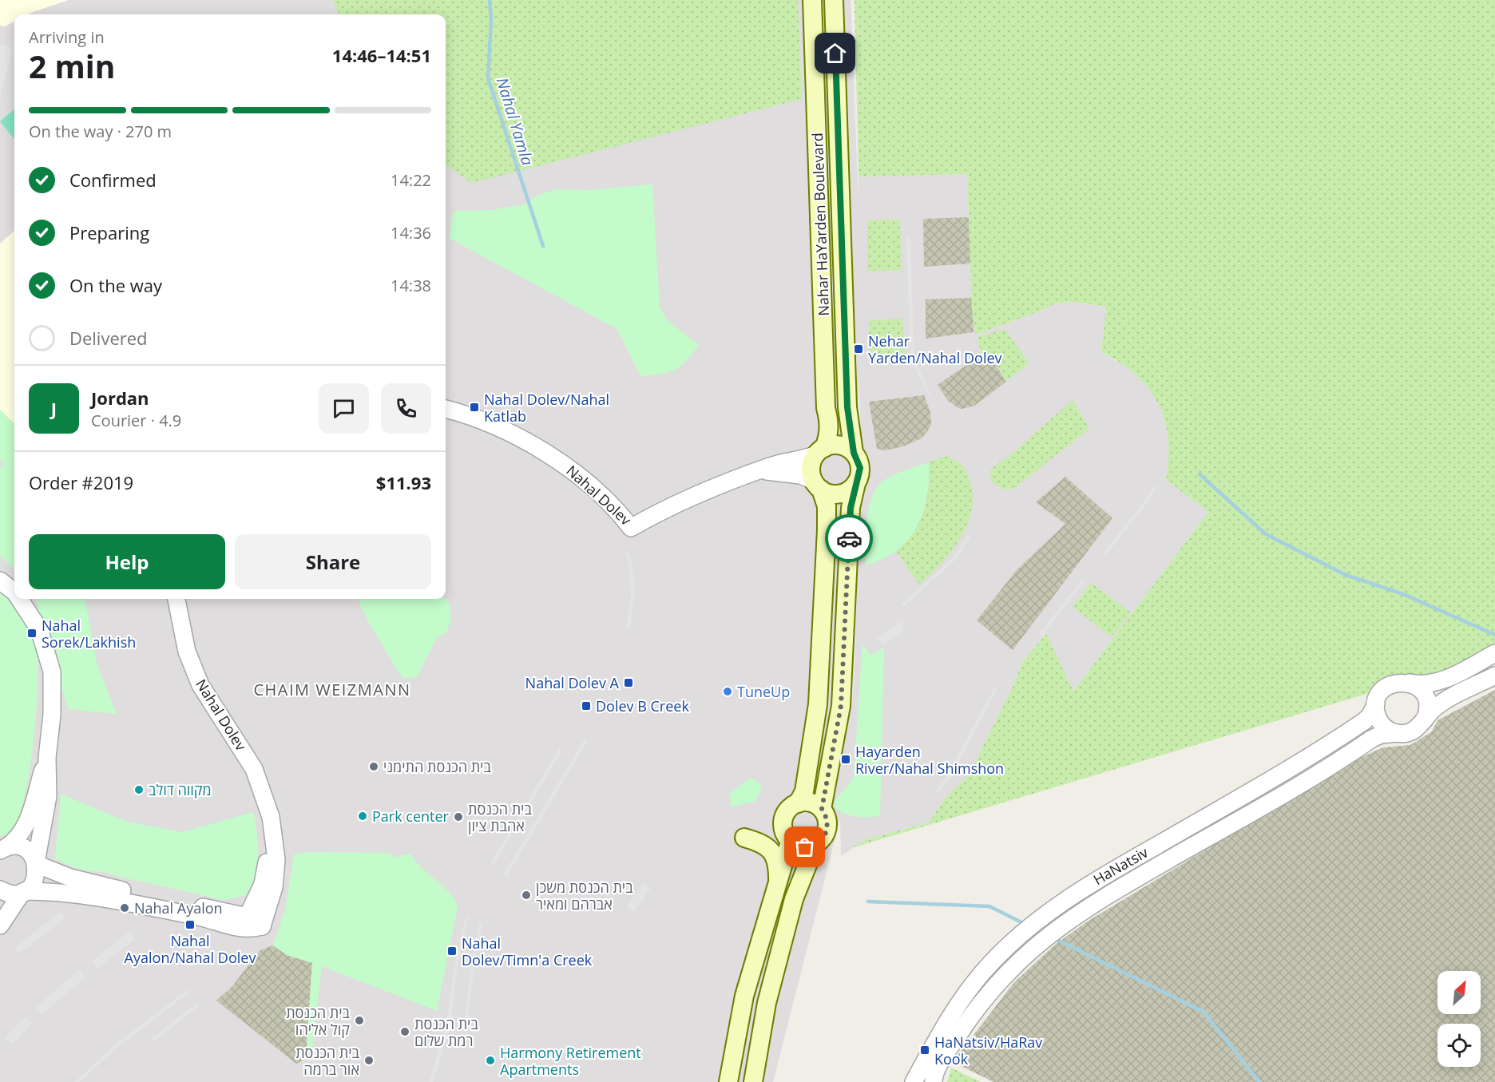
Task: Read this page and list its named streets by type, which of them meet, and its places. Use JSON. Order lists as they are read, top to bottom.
{
  "streets": {
    "main road": ["Nahar HaYarden Boulevard"],
    "street": ["Nahal Dolev", "HaNatsiv"]
  },
  "crossings": [
    ["Nahar HaYarden Boulevard", "Nahal Dolev"]
  ],
  "districts": ["CHAIM WEIZMANN"],
  "water": ["Nahal Yamla"],
  "places": {
    "transit": [
      "Nehar Yarden/Nahal Dolev",
      "Nahal Dolev/Nahal Katlab",
      "Nahal Sorek/Lakhish",
      "Nahal Dolev A",
      "Dolev B Creek",
      "Hayarden River/Nahal Shimshon",
      "Nahal Ayalon/Nahal Dolev",
      "Nahal Dolev/Timn'a Creek",
      "HaNatsiv/HaRav Kook"
    ],
    "other": [
      "TuneUp",
      "בית הכנסת התימני",
      "מקווה דולב",
      "Park center",
      "בית הכנסת אהבת ציון",
      "בית הכנסת משכן אברהם ומאיר",
      "Nahal Ayalon",
      "בית הכנסת קול אליהו",
      "בית הכנסת רמת שלום",
      "בית הכנסת אור ברמה",
      "Harmony Retirement Apartments"
    ]
  },
  "north": "top right",
  "page": {
    "heading": ["2 min", "Arriving in", "14:46–14:51"],
    "panel": [
      "Jordan",
      "Courier · 4.9",
      "Order #2019",
      "$11.93"
    ],
    "bar": "On the way · 270 m",
    "list": [
      ["Confirmed", "14:22"],
      ["Preparing", "14:36"],
      ["On the way", "14:38"],
      "Delivered"
    ],
    "round": "J",
    "buttons": ["Help", "Share"]
  }
}
